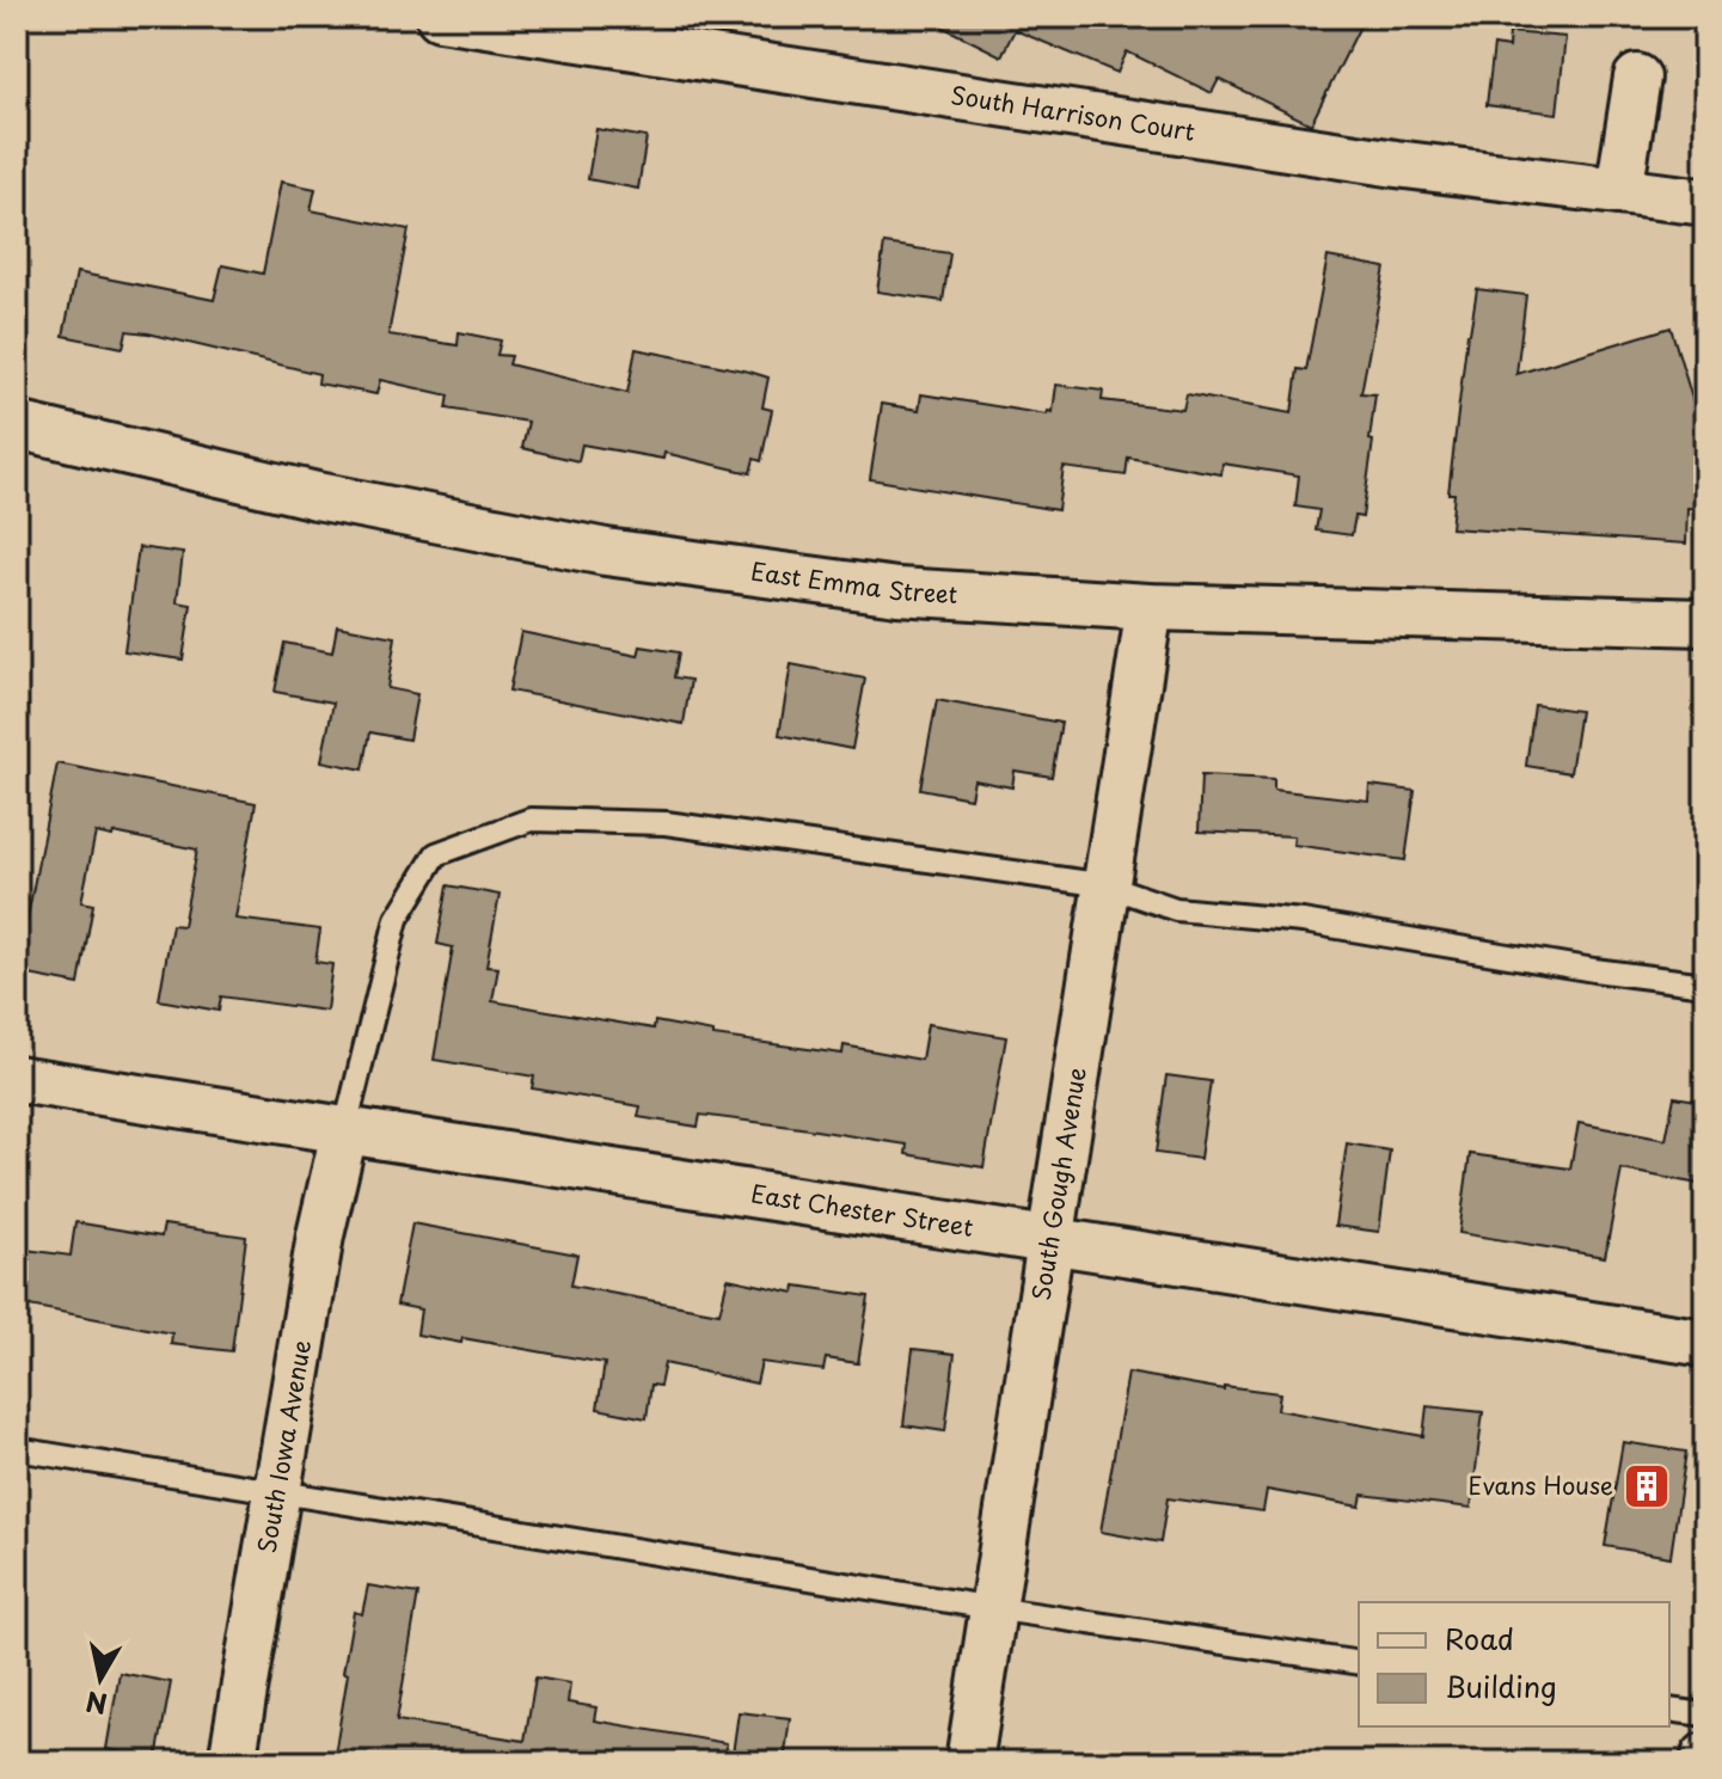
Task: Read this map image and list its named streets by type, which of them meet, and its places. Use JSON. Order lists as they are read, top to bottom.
{
  "streets": {
    "street": [
      "South Harrison Court",
      "East Emma Street",
      "South Gough Avenue",
      "East Chester Street",
      "South Iowa Avenue"
    ]
  },
  "crossings": [
    ["East Emma Street", "South Gough Avenue"],
    ["South Gough Avenue", "East Chester Street"],
    ["East Chester Street", "South Iowa Avenue"]
  ],
  "places": {
    "building": ["Evans House"]
  },
  "legend": ["Road", "Building"],
  "north": "bottom"
}
